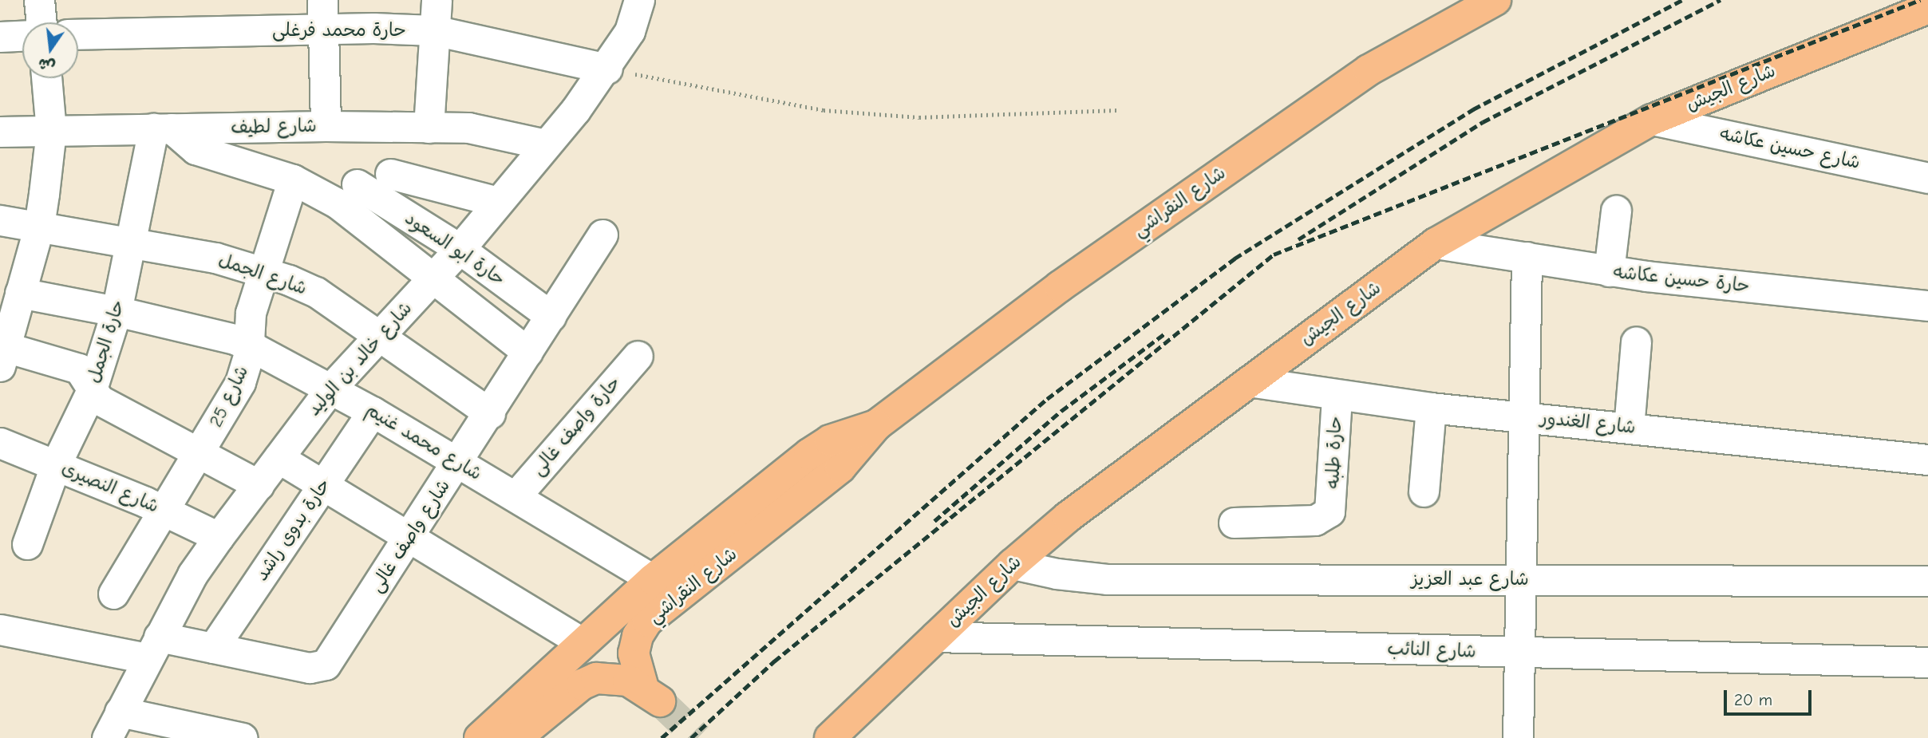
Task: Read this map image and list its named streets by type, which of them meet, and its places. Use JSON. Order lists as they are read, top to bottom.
{
  "streets": {
    "main road": ["شارع الجيش", "شارع النقراشي"],
    "street": [
      "حارة محمد فرغلى",
      "شارع لطيف",
      "شارع حسين عكاشه",
      "حارة ابو السعود",
      "شارع الجمل",
      "حارة حسين عكاشه",
      "حارة الجمل",
      "شارع خالد بن الوليد",
      "شارع 25",
      "شارع الغندور",
      "حارة واصف غالى",
      "شارع محمد غنيم",
      "حارة طلبه",
      "شارع النصيرى",
      "حارة بدوى راشد",
      "شارع واصف غالى",
      "شارع عبد العزيز",
      "شارع النائب"
    ]
  },
  "crossings": [
    ["حارة محمد فرغلى", "شارع خالد بن الوليد"],
    ["شارع الجيش", "شارع حسين عكاشه"],
    ["شارع الجيش", "حارة حسين عكاشه"],
    ["شارع الجيش", "شارع الغندور"],
    ["شارع الجيش", "شارع عبد العزيز"],
    ["شارع الجيش", "شارع النائب"],
    ["شارع لطيف", "حارة الجمل"],
    ["شارع لطيف", "شارع خالد بن الوليد"],
    ["شارع النقراشي", "شارع محمد غنيم"],
    ["حارة ابو السعود", "شارع خالد بن الوليد"],
    ["حارة ابو السعود", "شارع واصف غالى"],
    ["شارع الجمل", "حارة الجمل"],
    ["شارع الجمل", "شارع خالد بن الوليد"],
    ["شارع الجمل", "شارع 25"],
    ["شارع الجمل", "شارع واصف غالى"],
    ["حارة الجمل", "شارع محمد غنيم"],
    ["حارة الجمل", "شارع النصيرى"],
    ["شارع خالد بن الوليد", "شارع محمد غنيم"],
    ["شارع خالد بن الوليد", "شارع النصيرى"],
    ["شارع خالد بن الوليد", "شارع واصف غالى"],
    ["شارع 25", "شارع محمد غنيم"],
    ["شارع 25", "شارع النصيرى"],
    ["شارع الغندور", "حارة طلبه"],
    ["حارة واصف غالى", "شارع محمد غنيم"],
    ["شارع محمد غنيم", "حارة بدوى راشد"],
    ["شارع محمد غنيم", "شارع واصف غالى"],
    ["حارة بدوى راشد", "شارع واصف غالى"]
  ],
  "scale_bar": "20 m",
  "north": "bottom"
}
